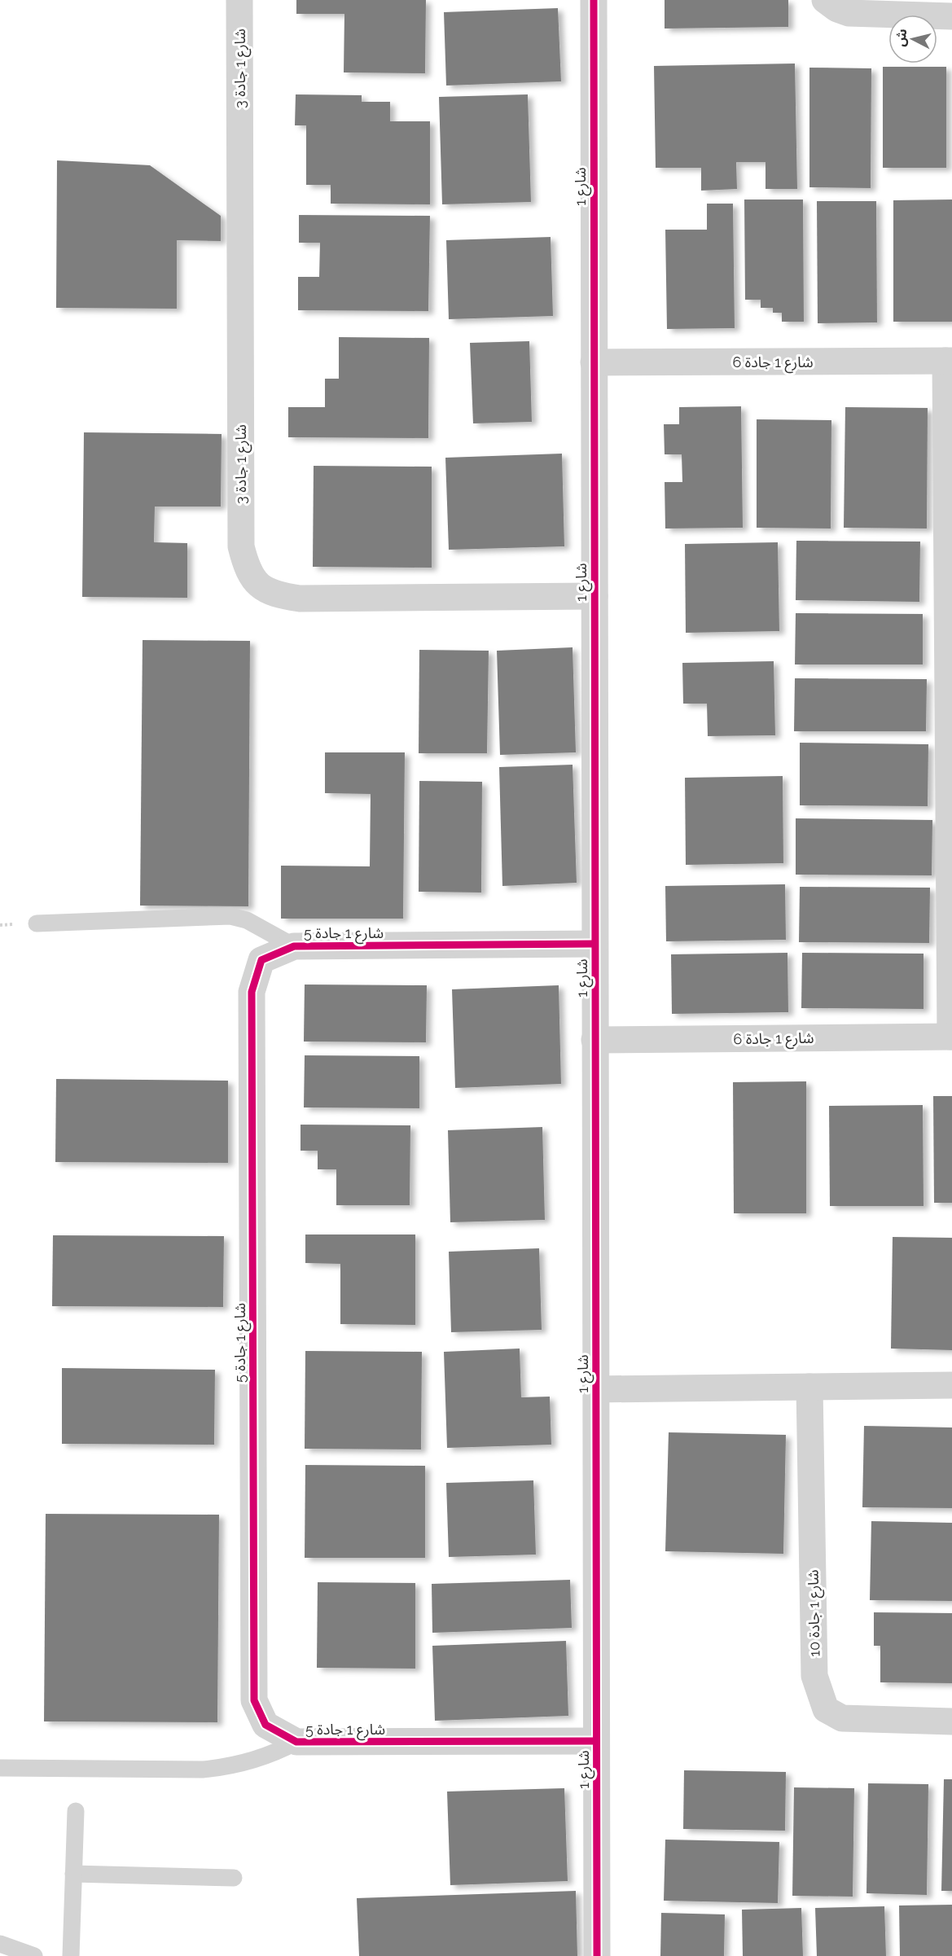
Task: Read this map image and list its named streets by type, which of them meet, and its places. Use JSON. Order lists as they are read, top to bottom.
{
  "streets": {
    "street": [
      "شارع 1 جادة 3",
      "شارع 1",
      "شارع 1 جادة 6",
      "شارع 1 جادة 5",
      "شارع 1 جادة 10"
    ]
  },
  "crossings": [
    ["شارع 1 جادة 3", "شارع 1"],
    ["شارع 1", "شارع 1 جادة 6"],
    ["شارع 1", "شارع 1 جادة 5"]
  ],
  "north": "left"
}
